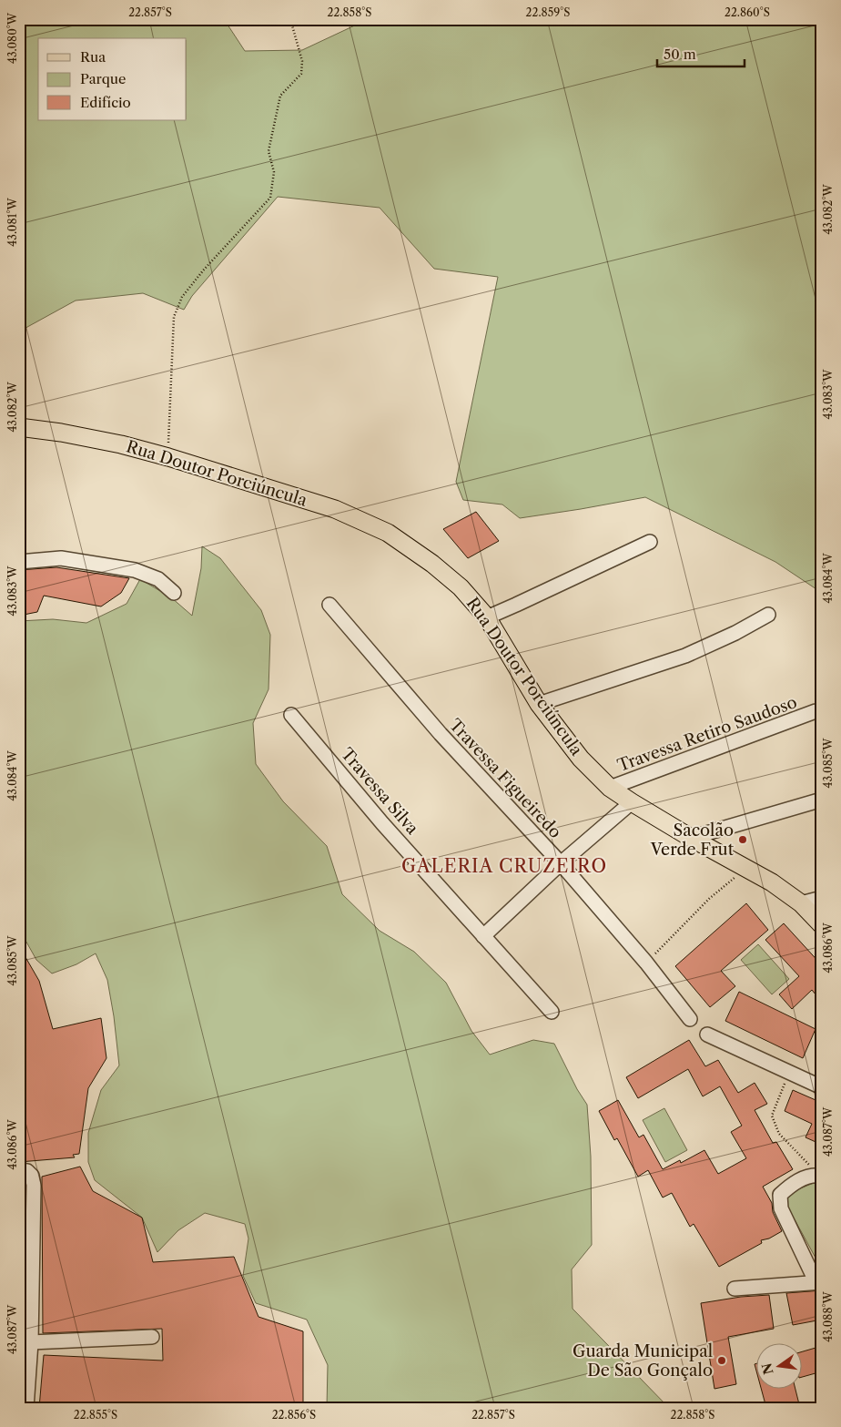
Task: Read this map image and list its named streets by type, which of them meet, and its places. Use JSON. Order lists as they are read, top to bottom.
{
  "streets": {
    "main road": ["Rua Doutor Porciúncula"],
    "street": ["Travessa Retiro Saudoso", "Travessa Figueiredo", "Travessa Silva"]
  },
  "crossings": [
    ["Rua Doutor Porciúncula", "Travessa Retiro Saudoso"]
  ],
  "districts": ["GALERIA CRUZEIRO"],
  "places": ["Sacolão Verde Frut", "Guarda Municipal De São Gonçalo"],
  "legend": ["Rua", "Parque", "Edifício"],
  "scale_bar": "50 m",
  "north": "left",
  "coordinates": [
    "22.857°S",
    "22.858°S",
    "22.859°S",
    "22.860°S",
    "43.080°W",
    "43.082°W",
    "43.081°W",
    "43.083°W",
    "43.084°W",
    "43.085°W",
    "43.086°W",
    "43.087°W",
    "43.088°W",
    "22.855°S",
    "22.856°S"
  ]
}
